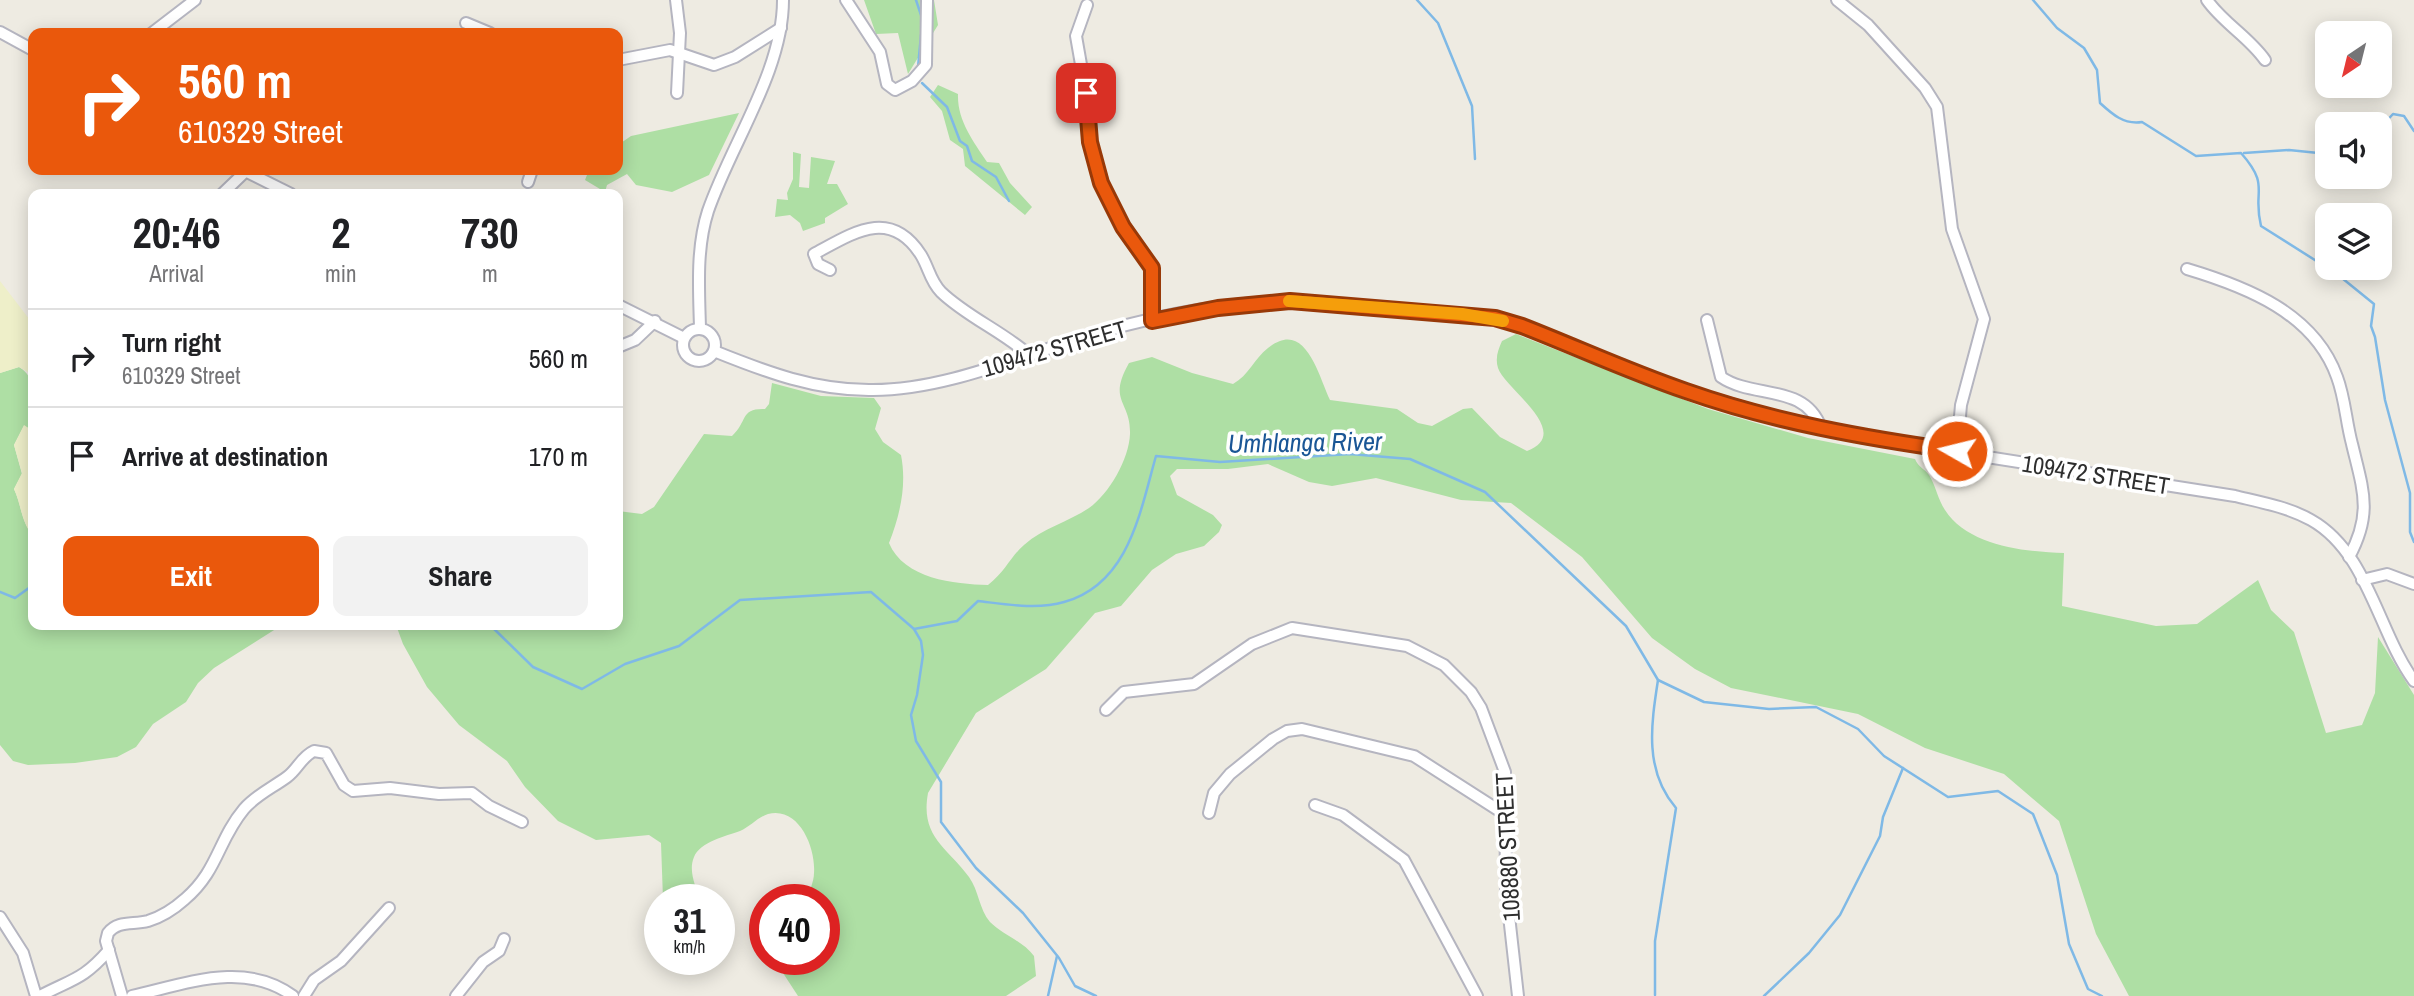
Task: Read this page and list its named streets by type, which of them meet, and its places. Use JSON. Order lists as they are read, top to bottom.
{
  "streets": {
    "street": ["109472 STREET", "108880 STREET"]
  },
  "water": ["Umhlanga River"],
  "north": "bottom left",
  "page": {
    "turn": ["560 m", "610329 Street"],
    "eta": [
      "20:46",
      "Arrival",
      "2",
      "min",
      "730",
      "m"
    ],
    "list": [
      {
        "name": "Turn right",
        "note": "610329 Street",
        "value": "560 m"
      },
      {
        "name": "Arrive at destination",
        "value": "170 m"
      }
    ],
    "buttons": ["Exit", "Share"],
    "speed": "31 km/h",
    "limit": "40"
  }
}
